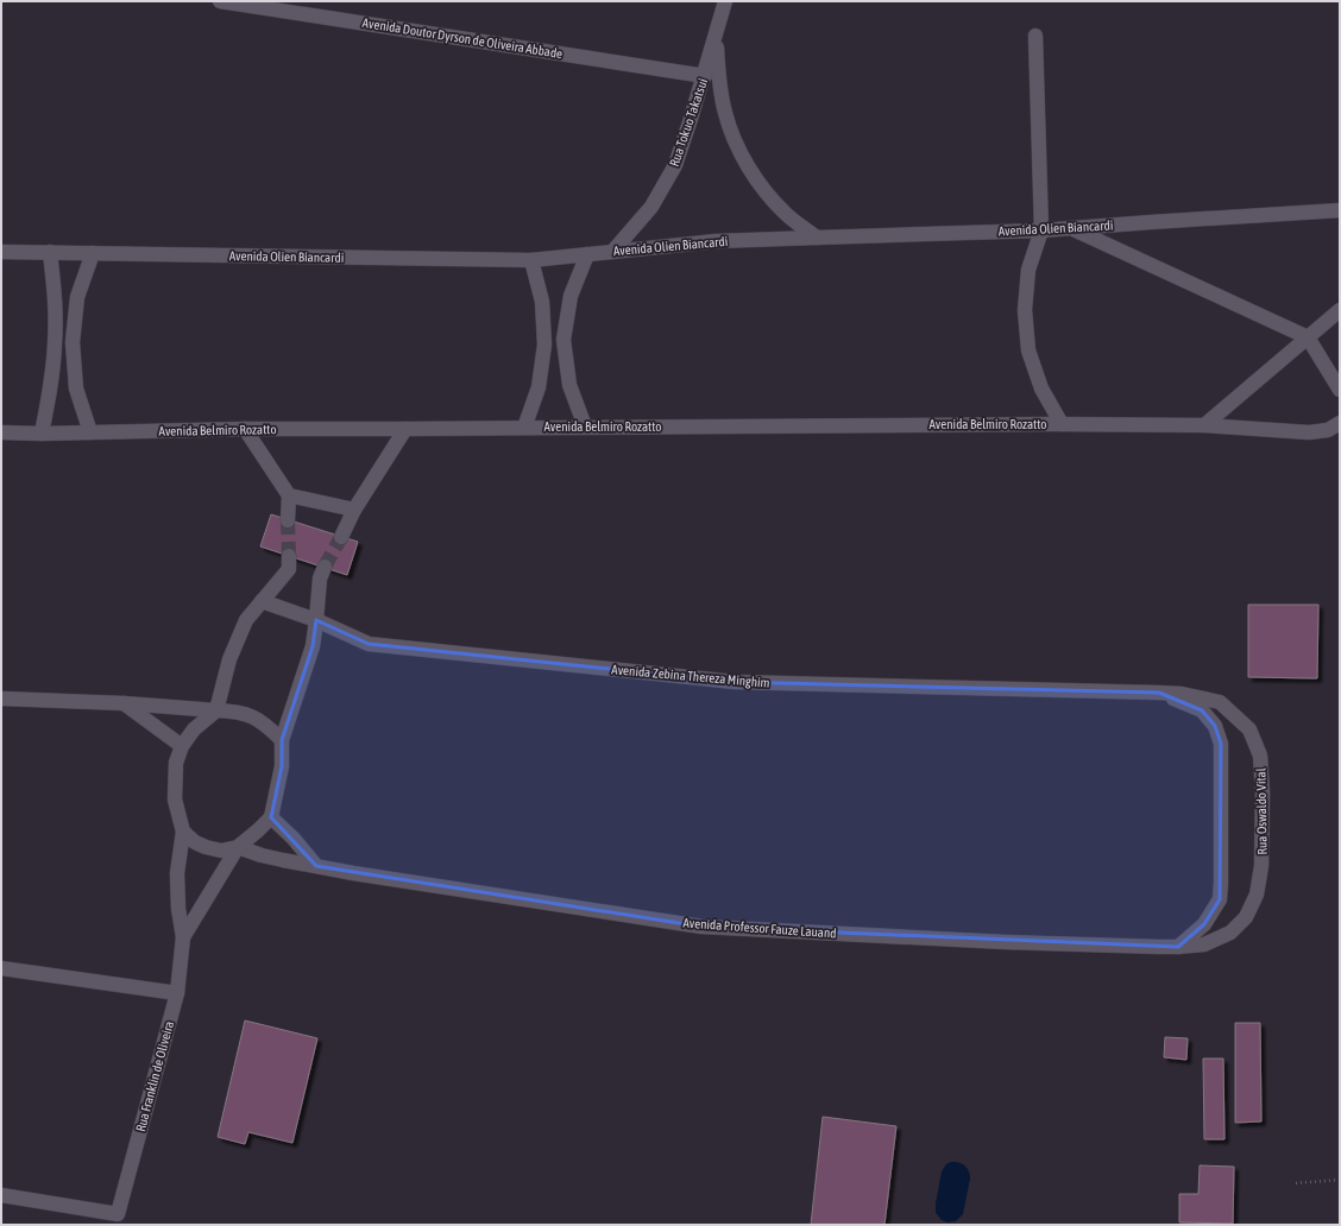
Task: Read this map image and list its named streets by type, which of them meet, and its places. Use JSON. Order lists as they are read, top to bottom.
{
  "streets": {
    "street": [
      "Avenida Doutor Dyrson de Oliveira Abbade",
      "Rua Tokuo Takatsui",
      "Avenida Olien Biancardi",
      "Avenida Belmiro Rozatto",
      "Avenida Zebina Thereza Minghim",
      "Rua Oswaldo Vital",
      "Avenida Professor Fauze Lauand",
      "Rua Franklin de Oliveira"
    ]
  },
  "crossings": [
    ["Avenida Doutor Dyrson de Oliveira Abbade", "Rua Tokuo Takatsui"],
    ["Rua Tokuo Takatsui", "Avenida Olien Biancardi"],
    ["Avenida Zebina Thereza Minghim", "Rua Oswaldo Vital"],
    ["Rua Oswaldo Vital", "Avenida Professor Fauze Lauand"],
    ["Avenida Professor Fauze Lauand", "Rua Franklin de Oliveira"]
  ]
}
